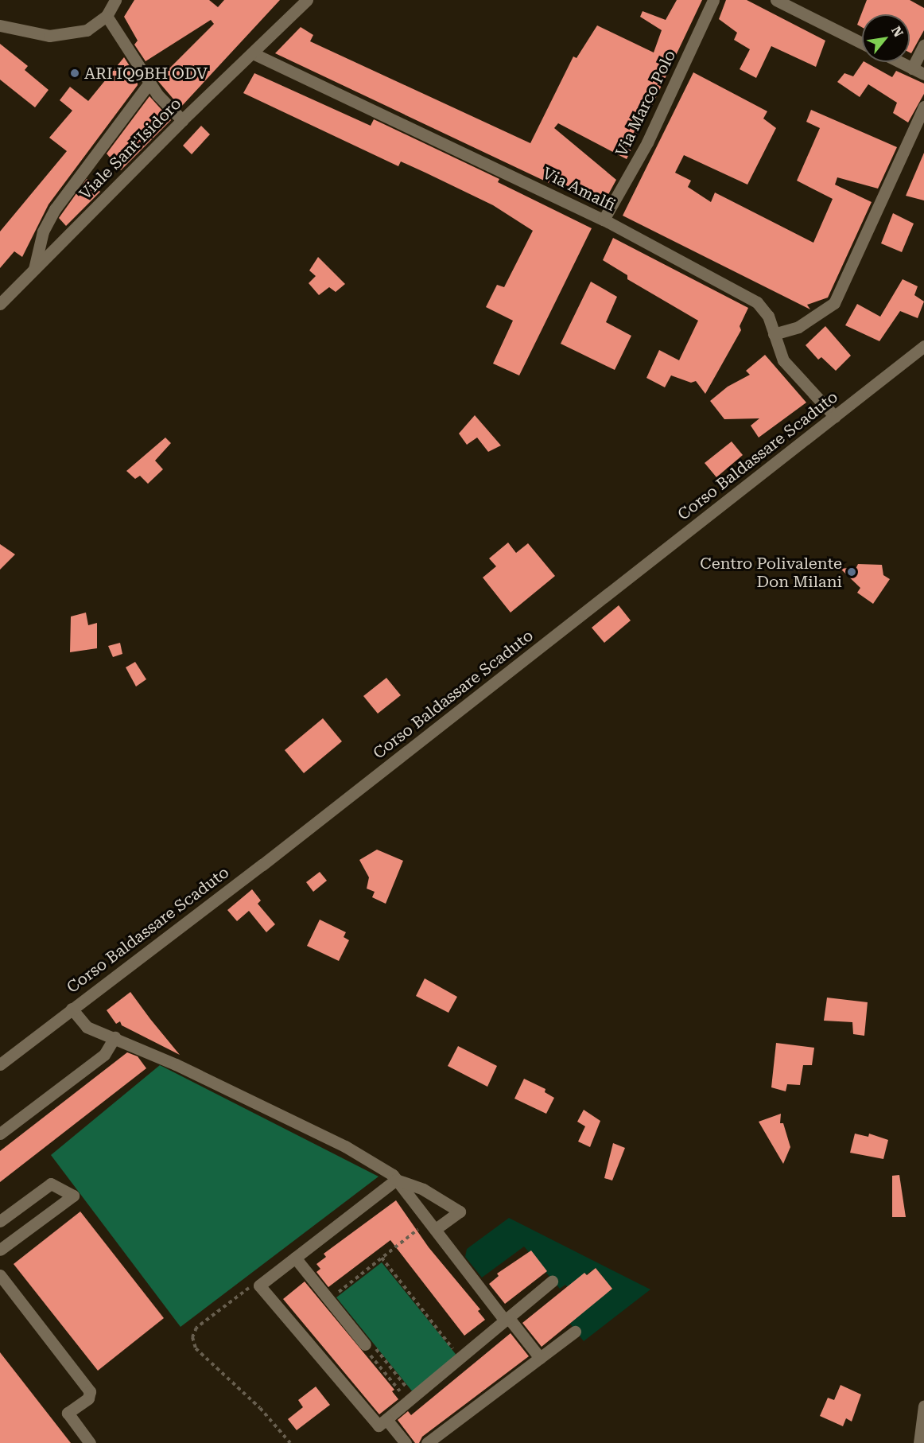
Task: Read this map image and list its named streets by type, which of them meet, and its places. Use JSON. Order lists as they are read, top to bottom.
{
  "streets": {
    "street": [
      "Via Marco Polo",
      "Viale Sant'Isidoro",
      "Via Amalfi",
      "Corso Baldassare Scaduto"
    ]
  },
  "crossings": [
    ["Via Marco Polo", "Via Amalfi"],
    ["Viale Sant'Isidoro", "Via Amalfi"],
    ["Via Amalfi", "Corso Baldassare Scaduto"]
  ],
  "places": ["ARI IQ9BH ODV", "Centro Polivalente Don Milani"],
  "north": "top right"
}
